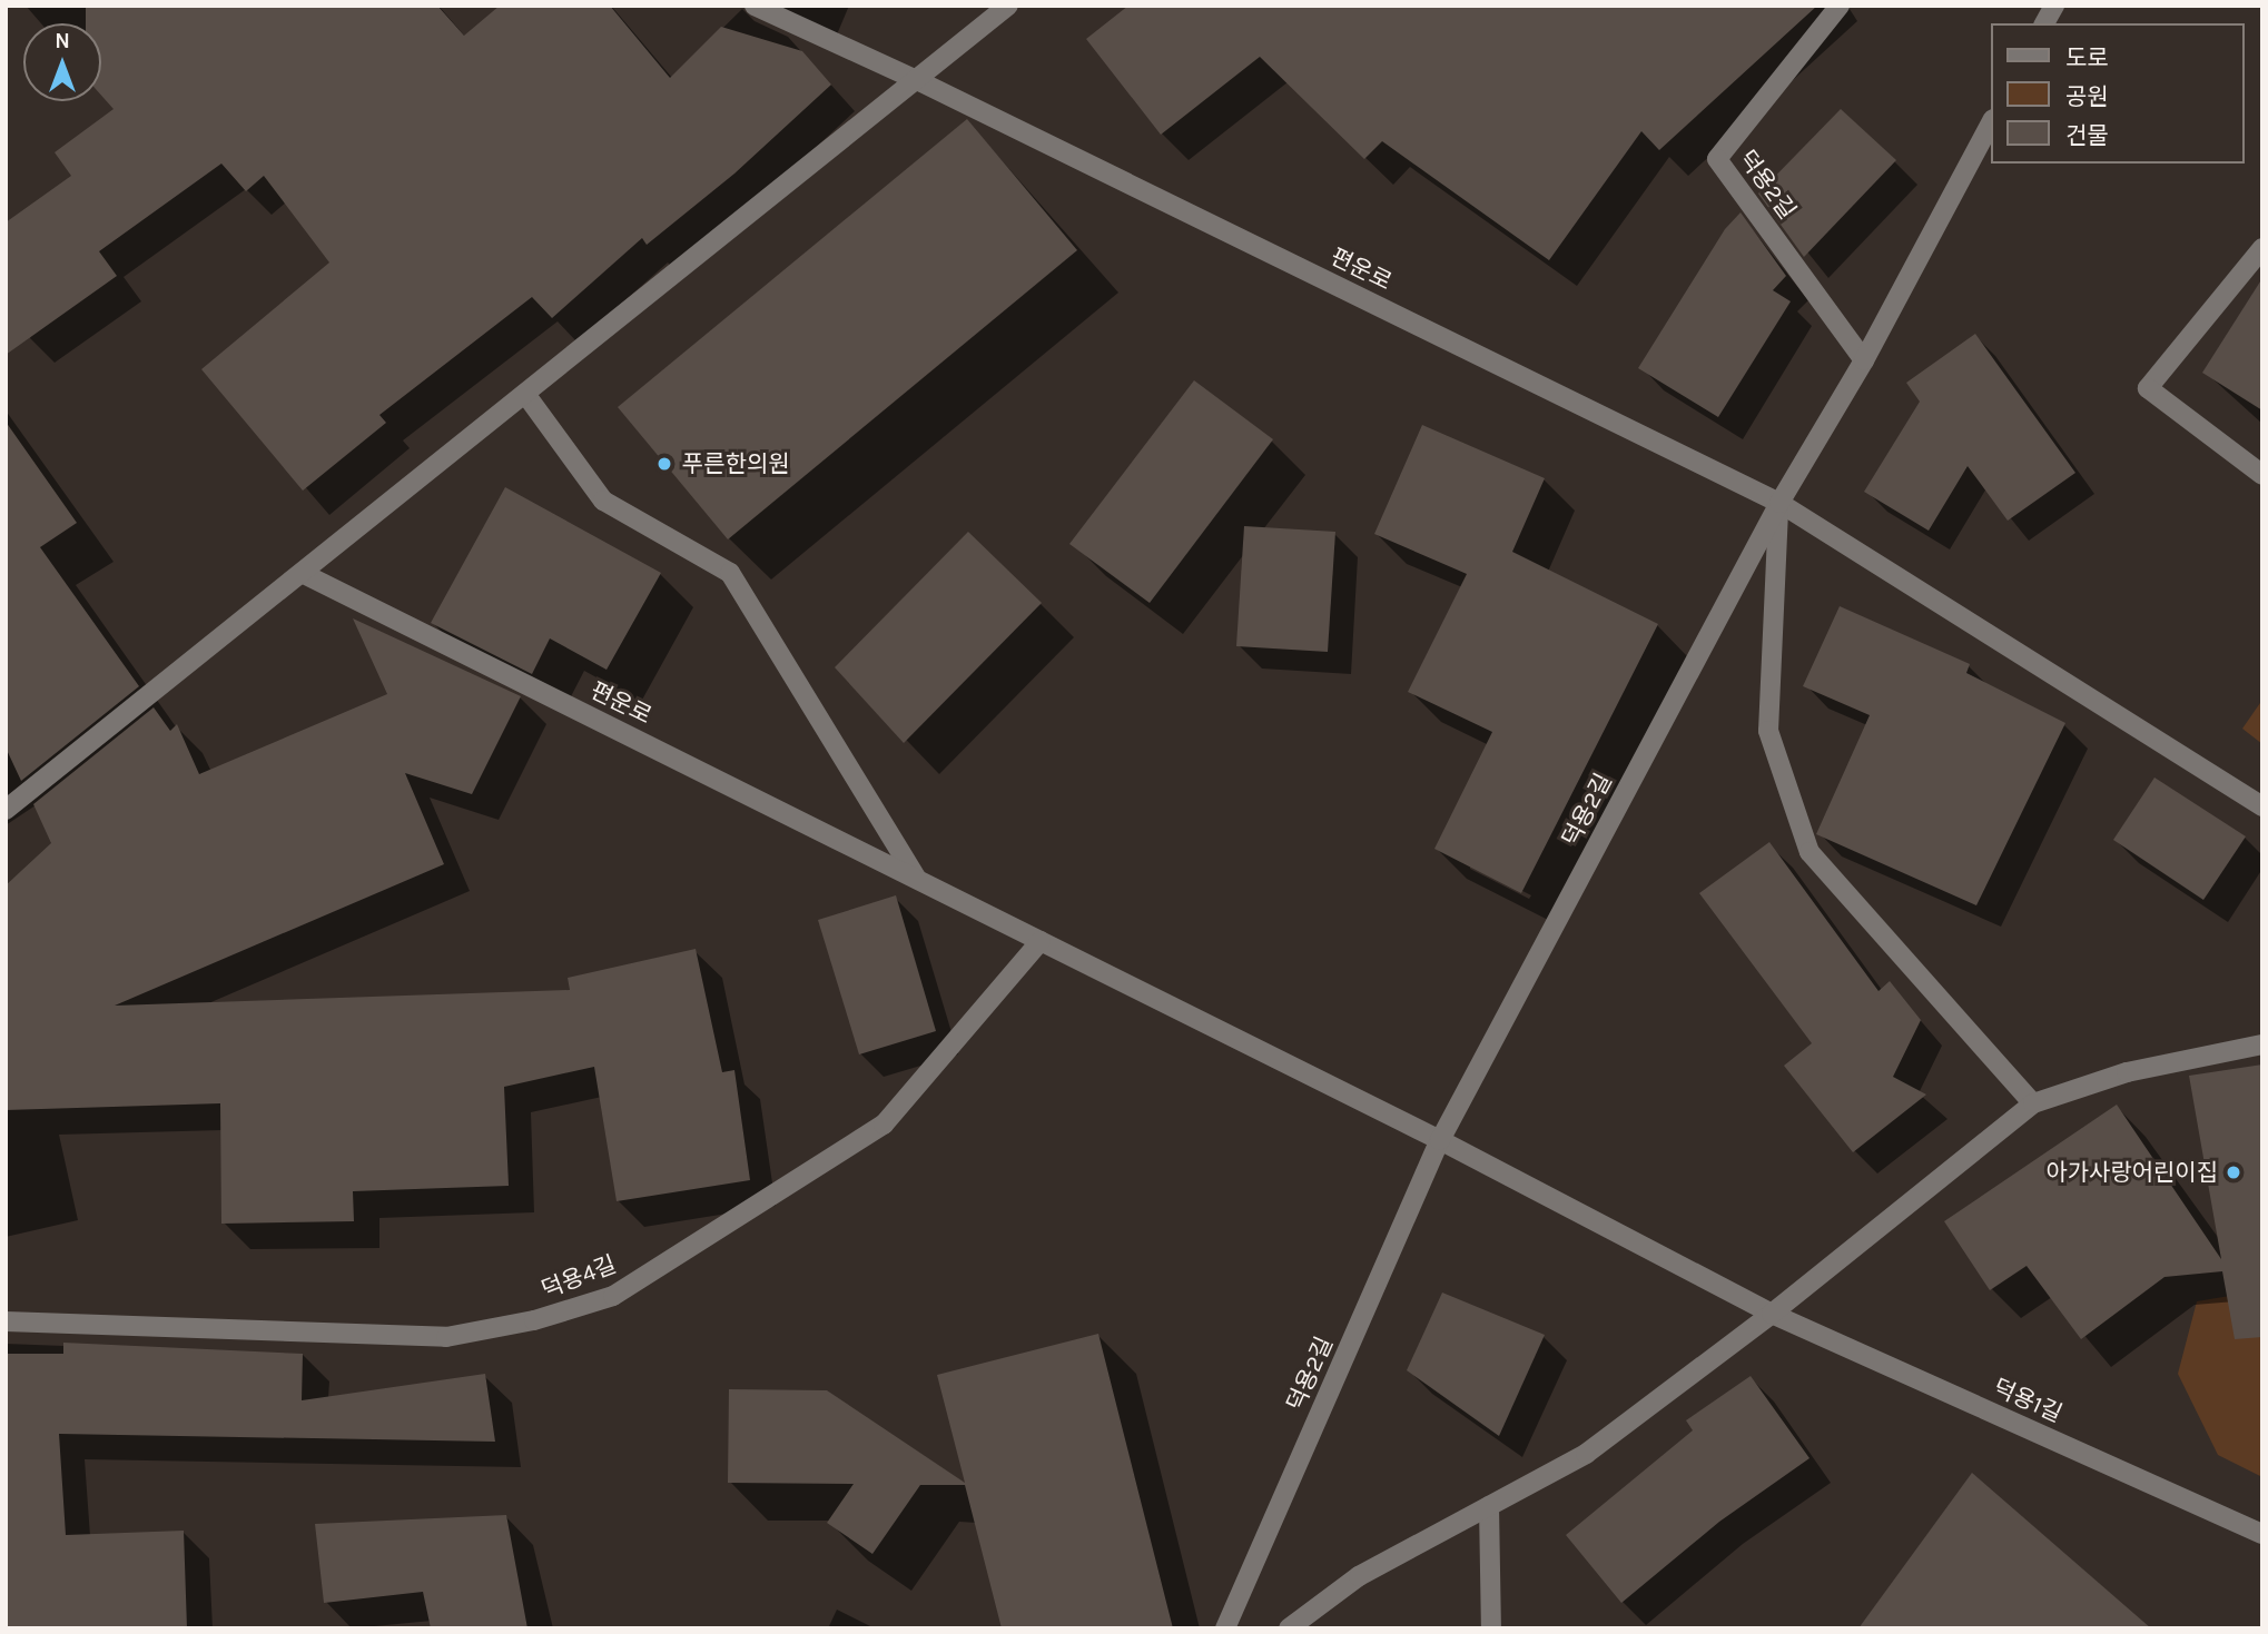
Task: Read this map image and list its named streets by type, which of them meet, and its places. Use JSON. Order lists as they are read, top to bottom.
{
  "streets": {
    "street": [
      "덕용2길",
      "편운로",
      "덕용4길",
      "덕용1길"
    ]
  },
  "crossings": [
    ["덕용2길", "편운로"],
    ["편운로", "덕용4길"]
  ],
  "places": ["푸른한의원", "아가사랑어린이집"],
  "legend": ["도로", "공원", "건물"],
  "north": "top"
}
